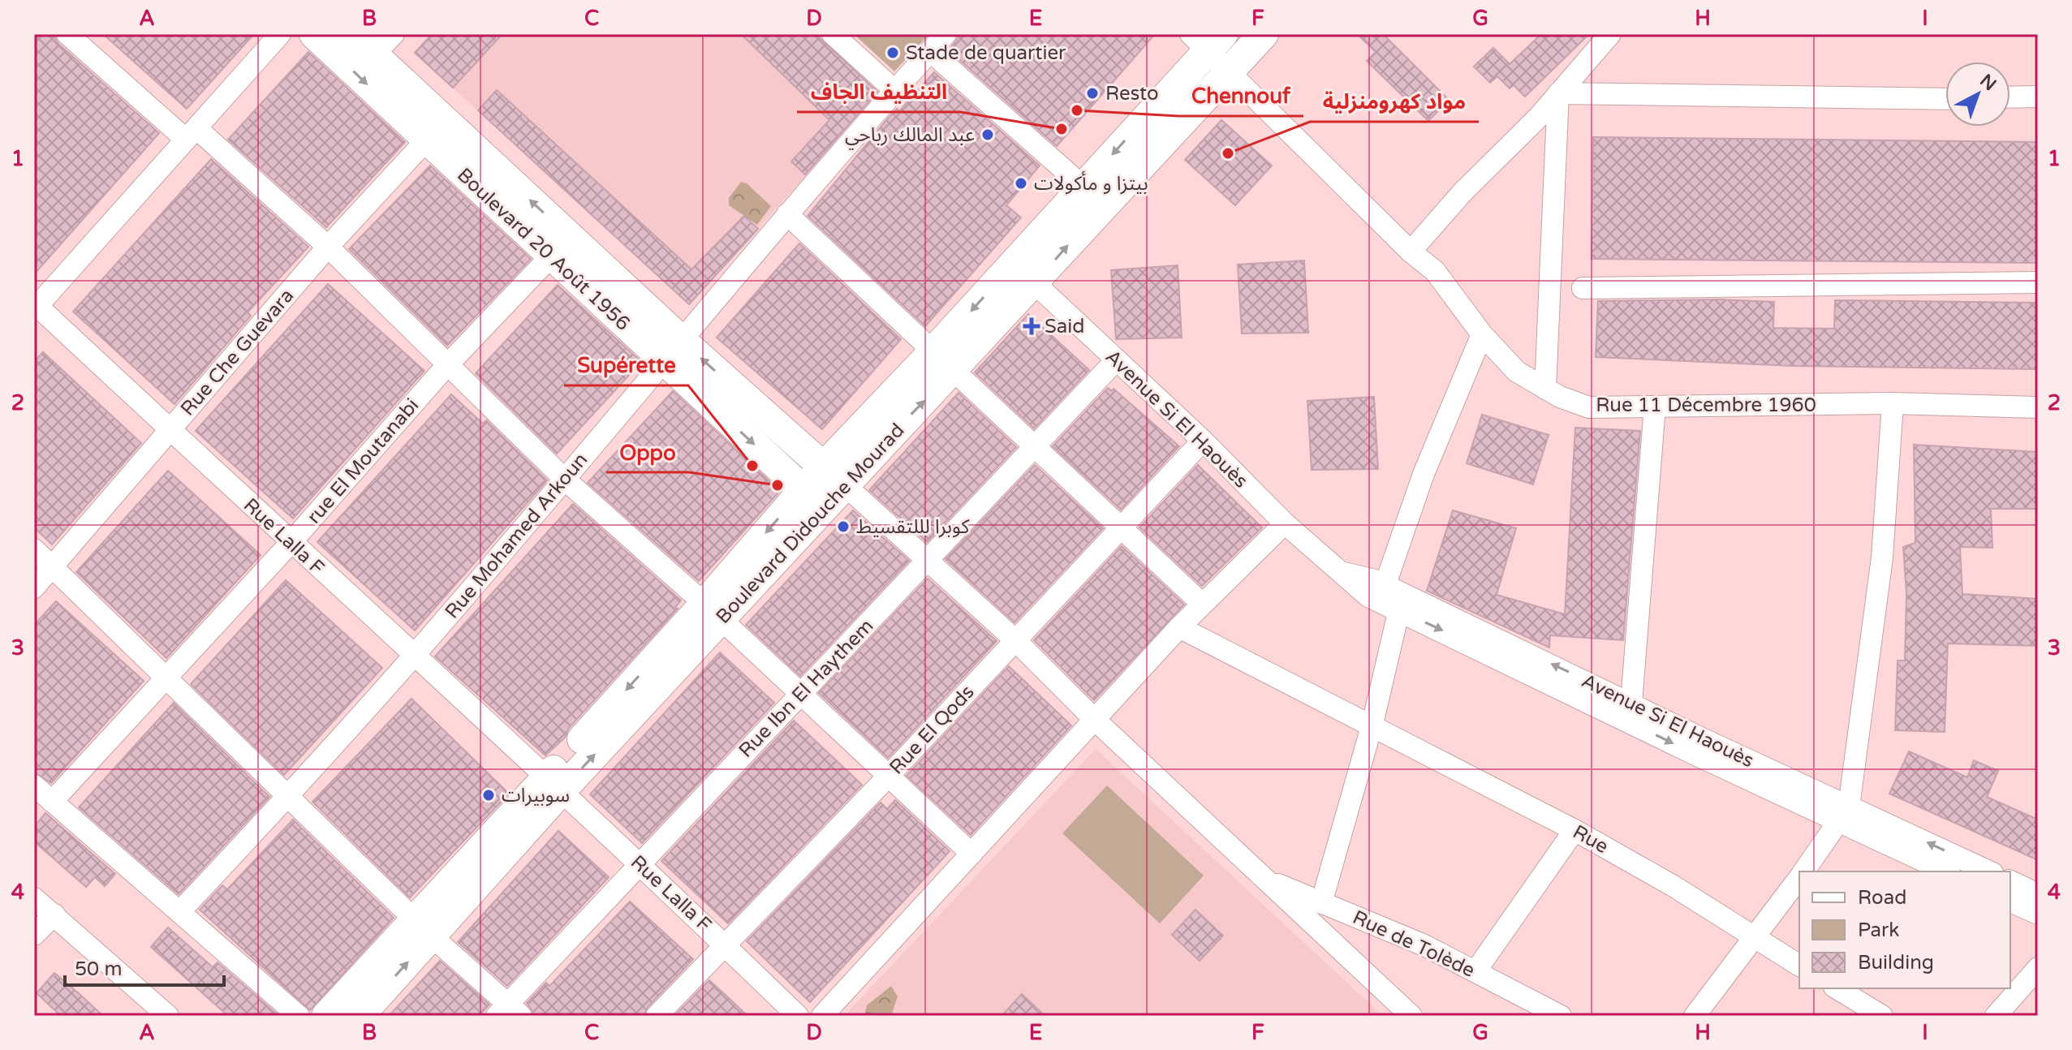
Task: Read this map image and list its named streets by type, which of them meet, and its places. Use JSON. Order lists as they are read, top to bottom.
{
  "streets": {
    "main road": ["Boulevard 20 Août 1956", "Boulevard Didouche Mourad"],
    "street": [
      "Rue Che Guevara",
      "Rue 11 Décembre 1960",
      "Avenue Si El Haouès",
      "rue El Moutanabi",
      "Rue Mohamed Arkoun",
      "Rue Lalla F",
      "Rue Ibn El Haythem",
      "Rue El Qods",
      "Rue",
      "Rue de Tolède"
    ]
  },
  "crossings": [
    ["Boulevard 20 Août 1956", "Rue Che Guevara"],
    ["Boulevard 20 Août 1956", "rue El Moutanabi"],
    ["Boulevard 20 Août 1956", "Boulevard Didouche Mourad"],
    ["Boulevard 20 Août 1956", "Rue Mohamed Arkoun"],
    ["Rue Che Guevara", "Rue Lalla F"],
    ["Rue 11 Décembre 1960", "Boulevard Didouche Mourad"],
    ["Avenue Si El Haouès", "Boulevard Didouche Mourad"],
    ["Avenue Si El Haouès", "Rue Ibn El Haythem"],
    ["Avenue Si El Haouès", "Rue El Qods"],
    ["rue El Moutanabi", "Rue Lalla F"],
    ["Boulevard Didouche Mourad", "Rue Lalla F"],
    ["Rue Mohamed Arkoun", "Rue Lalla F"],
    ["Rue Lalla F", "Rue Ibn El Haythem"],
    ["Rue Lalla F", "Rue El Qods"]
  ],
  "places": {
    "other": [
      "Stade de quartier",
      "Resto",
      "Chennouf",
      "التنظيف الجاف",
      "عبد المالك رباحي",
      "مواد كهرومنزلية",
      "بيتزا و مأكولات",
      "Supérette",
      "Oppo",
      "كوبرا لللتقسيط",
      "سوبيرات"
    ],
    "health": ["Said"]
  },
  "legend": ["Road", "Park", "Building"],
  "scale_bar": "50 m",
  "north": "top right",
  "grid": {
    "columns": [
      "A",
      "B",
      "C",
      "D",
      "E",
      "F",
      "G",
      "H",
      "I"
    ],
    "rows": [
      "1",
      "2",
      "3",
      "4"
    ]
  }
}
